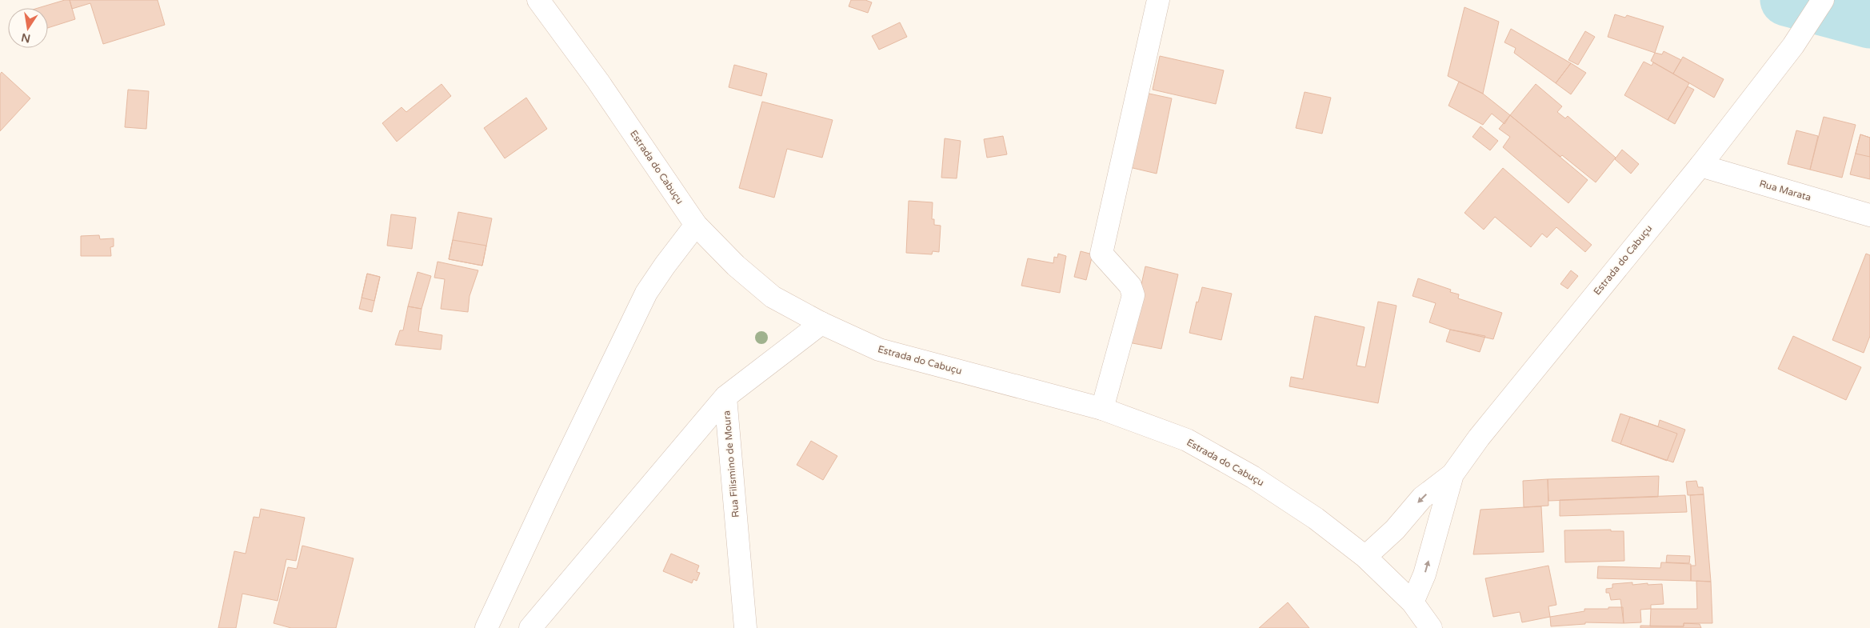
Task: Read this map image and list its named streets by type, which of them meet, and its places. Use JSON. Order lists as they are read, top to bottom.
{
  "streets": {
    "street": ["Estrada do Cabuçu", "Rua Marata", "Rua Filismino de Moura"]
  },
  "crossings": [
    ["Estrada do Cabuçu", "Rua Marata"],
    ["Estrada do Cabuçu", "Rua Filismino de Moura"]
  ],
  "north": "bottom"
}
